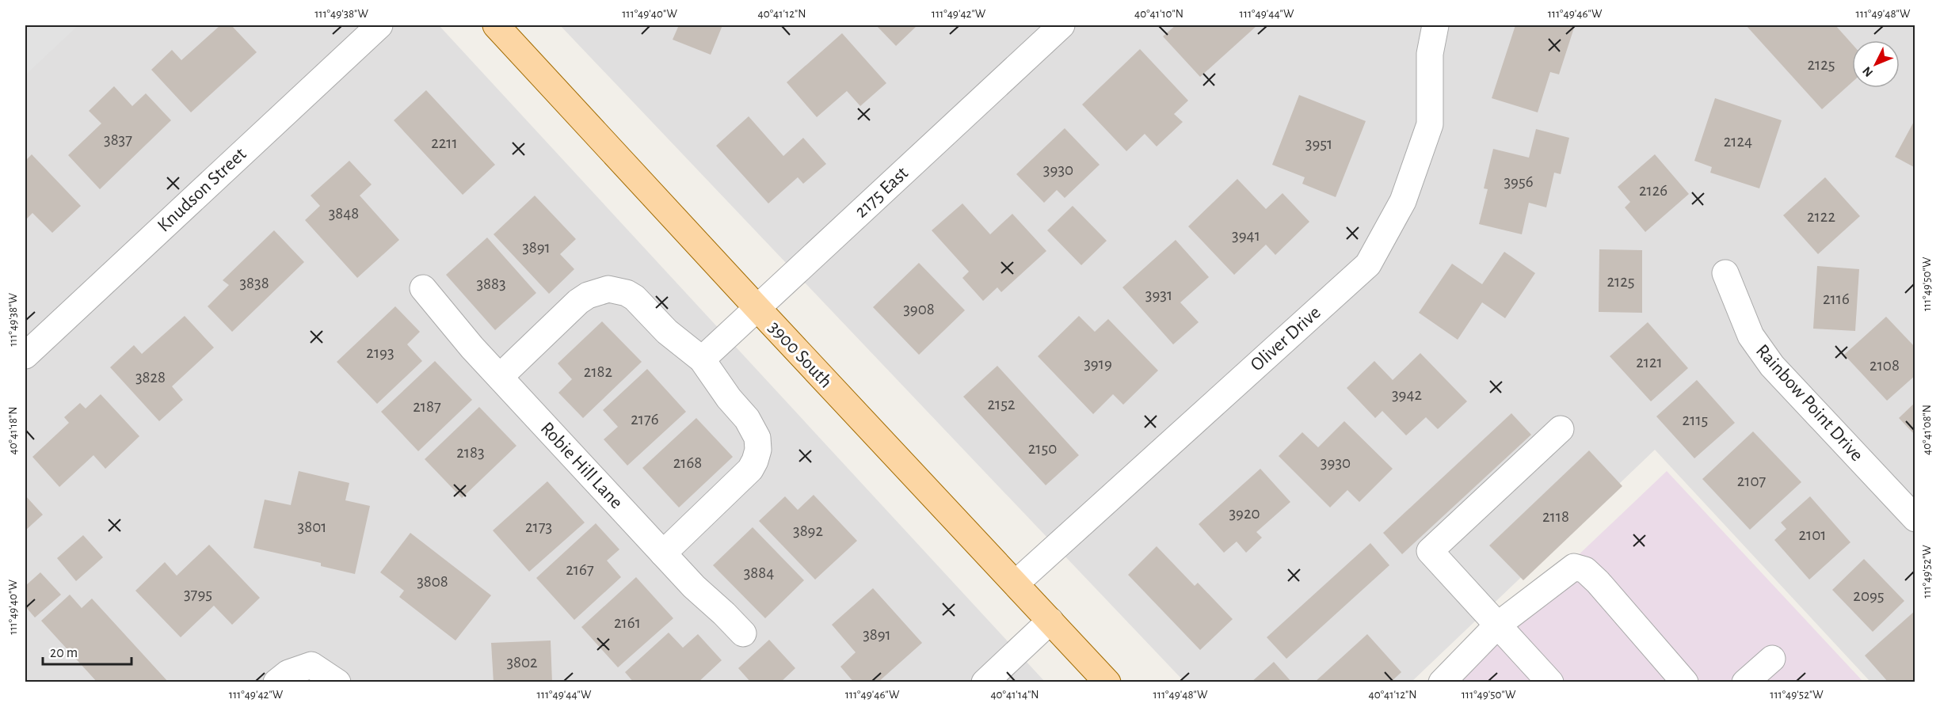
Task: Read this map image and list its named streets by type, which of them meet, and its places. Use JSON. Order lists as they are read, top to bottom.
{
  "streets": {
    "main road": ["3900 South"],
    "street": [
      "Knudson Street",
      "2175 East",
      "Oliver Drive",
      "Rainbow Point Drive",
      "Robie Hill Lane"
    ]
  },
  "crossings": [
    ["2175 East", "3900 South"],
    ["Oliver Drive", "3900 South"]
  ],
  "house_numbers": [
    "2125",
    "3837",
    "2124",
    "2211",
    "3951",
    "3930",
    "3956",
    "2126",
    "3848",
    "2122",
    "3941",
    "3891",
    "2125",
    "3838",
    "3883",
    "3931",
    "2116",
    "3908",
    "2193",
    "2121",
    "3919",
    "2108",
    "2182",
    "3828",
    "3942",
    "2152",
    "2187",
    "2176",
    "2115",
    "2150",
    "2183",
    "2168",
    "3930",
    "2107",
    "3920",
    "2118",
    "3801",
    "2173",
    "3892",
    "2101",
    "2167",
    "3884",
    "3808",
    "3795",
    "2095",
    "2161",
    "3891",
    "3802"
  ],
  "scale_bar": "20 m",
  "north": "bottom left",
  "coordinates": [
    "111°49'38\"W",
    "111°49'40\"W",
    "40°41'12\"N",
    "111°49'42\"W",
    "40°41'10\"N",
    "111°49'44\"W",
    "111°49'46\"W",
    "111°49'48\"W",
    "111°49'50\"W",
    "40°41'08\"N",
    "40°41'18\"N",
    "111°49'52\"W",
    "40°41'14\"N"
  ]
}
